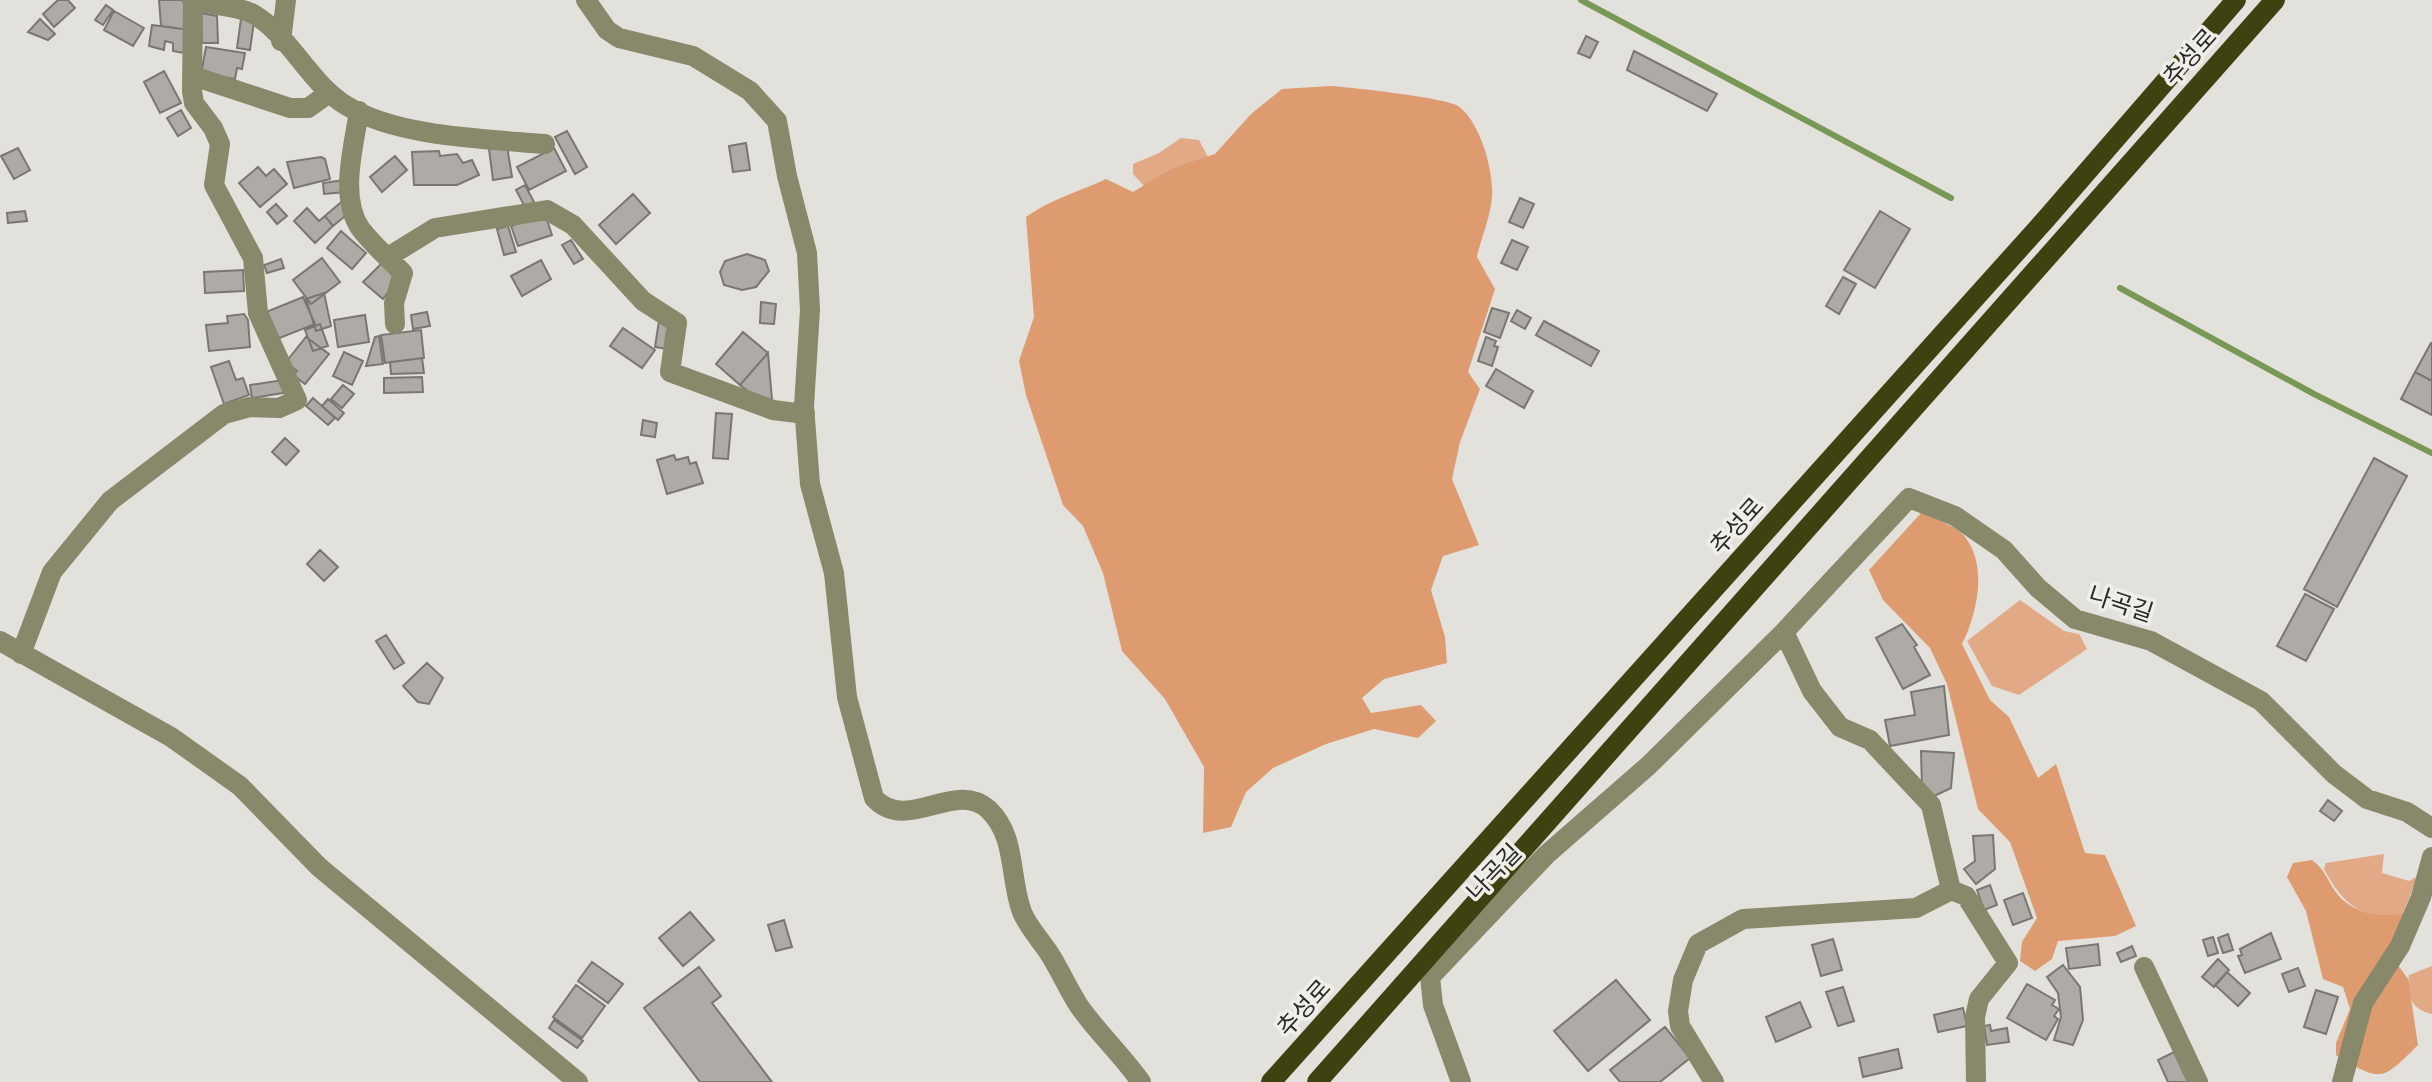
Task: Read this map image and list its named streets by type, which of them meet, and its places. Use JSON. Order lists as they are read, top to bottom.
{
  "streets": {
    "main road": ["추성로"],
    "street": ["나곡길"]
  }
}
